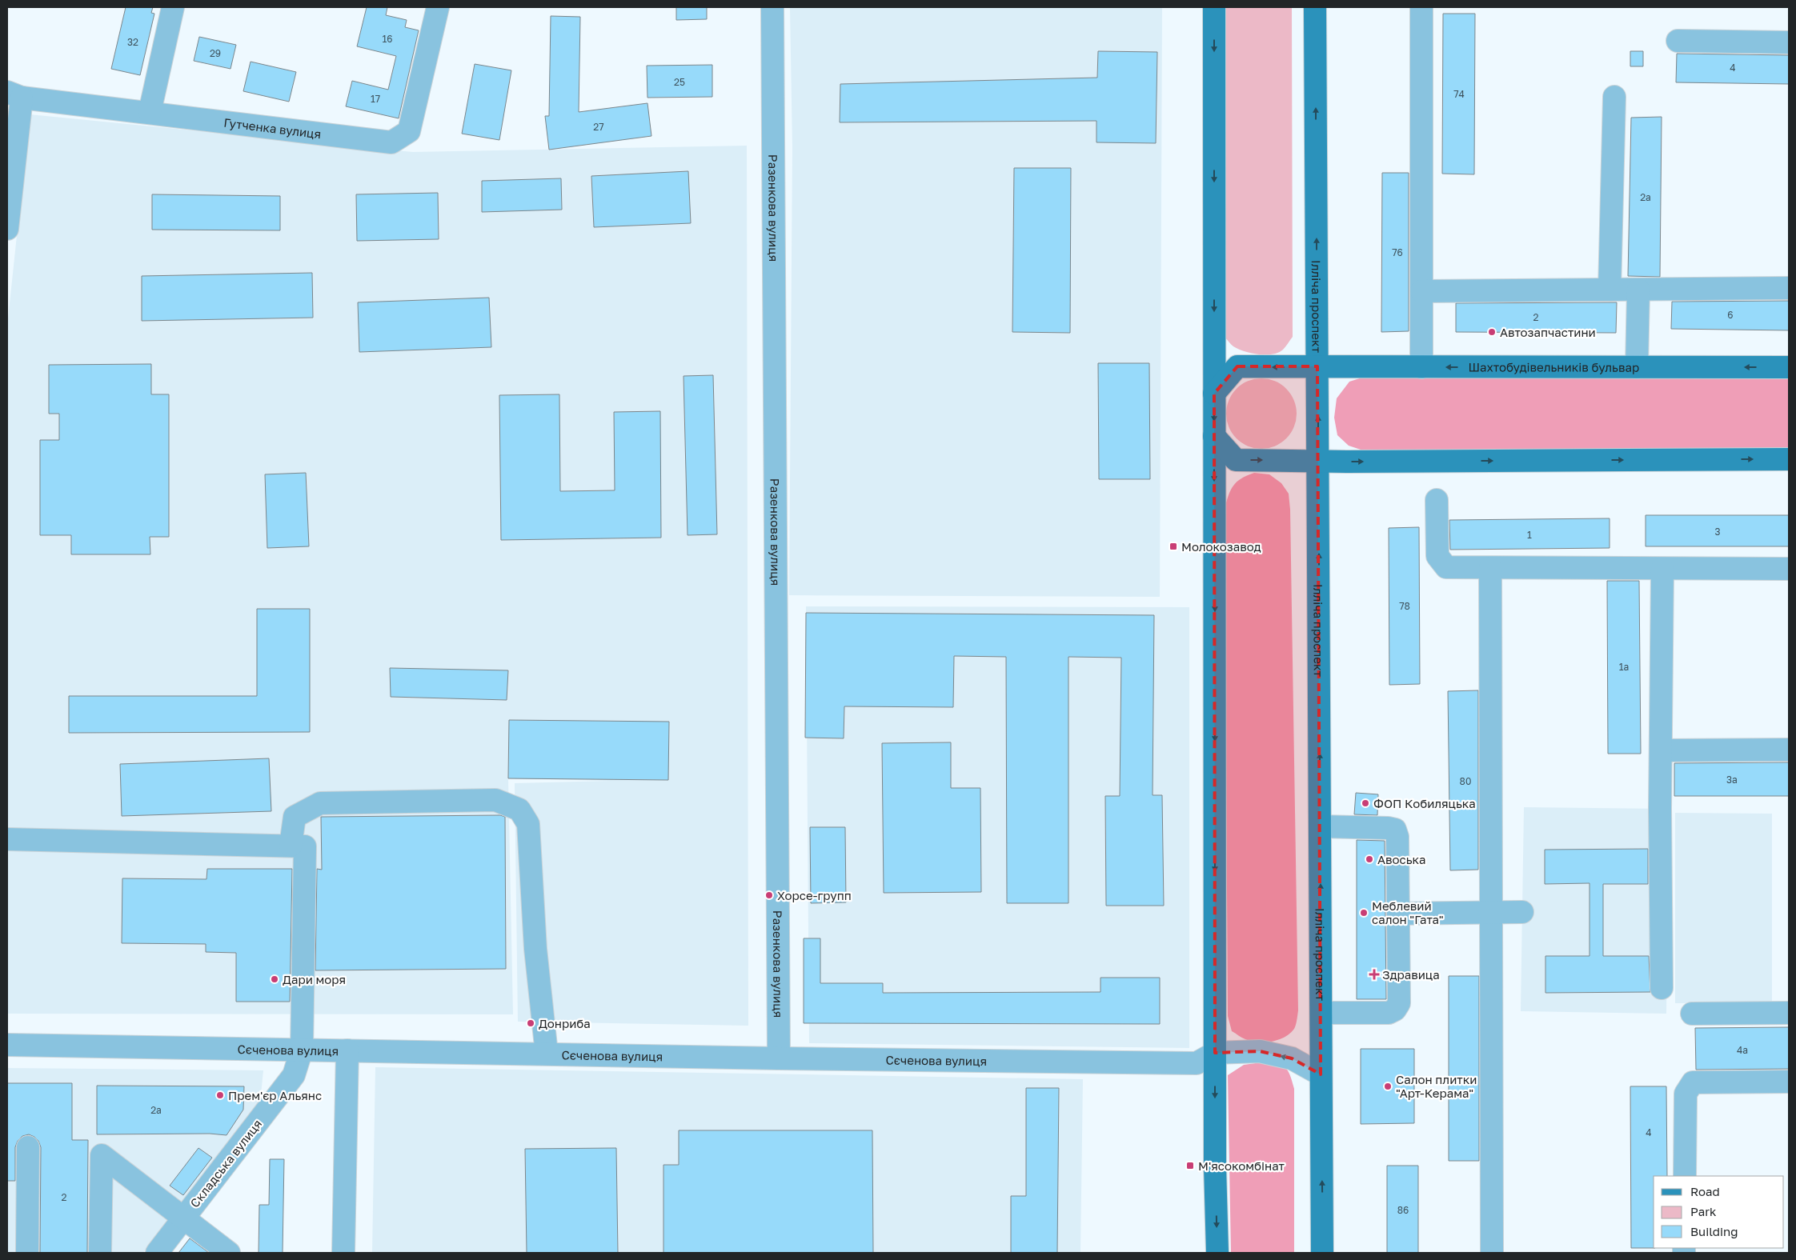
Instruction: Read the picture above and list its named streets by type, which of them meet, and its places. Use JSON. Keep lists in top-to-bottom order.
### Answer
{
  "streets": {
    "main road": ["Ілліча проспект", "Шахтобудівельників бульвар"],
    "street": [
      "Гутченка вулиця",
      "Разенкова вулиця",
      "Сєченова вулиця",
      "Складська вулиця"
    ]
  },
  "crossings": [
    ["Разенкова вулиця", "Сєченова вулиця"],
    ["Ілліча проспект", "Шахтобудівельників бульвар"],
    ["Сєченова вулиця", "Складська вулиця"]
  ],
  "places": {
    "other": [
      "Автозапчастини",
      "ФОП Кобиляцька",
      "Авоська",
      "Хорсе-групп",
      "Меблевий салон \"Гата\"",
      "Дари моря",
      "Донриба",
      "Салон плитки \"Арт-Керама\"",
      "Прем'єр Альянс"
    ],
    "transit": ["Молокозавод", "М'ясокомбінат"],
    "health": ["Здравица"]
  },
  "house_numbers": [
    "16",
    "32",
    "29",
    "4",
    "25",
    "74",
    "17",
    "27",
    "2а",
    "76",
    "6",
    "2",
    "3",
    "1",
    "78",
    "1а",
    "3а",
    "80",
    "4а",
    "2а",
    "4",
    "2",
    "86"
  ],
  "legend": ["Road", "Park", "Building"]
}
